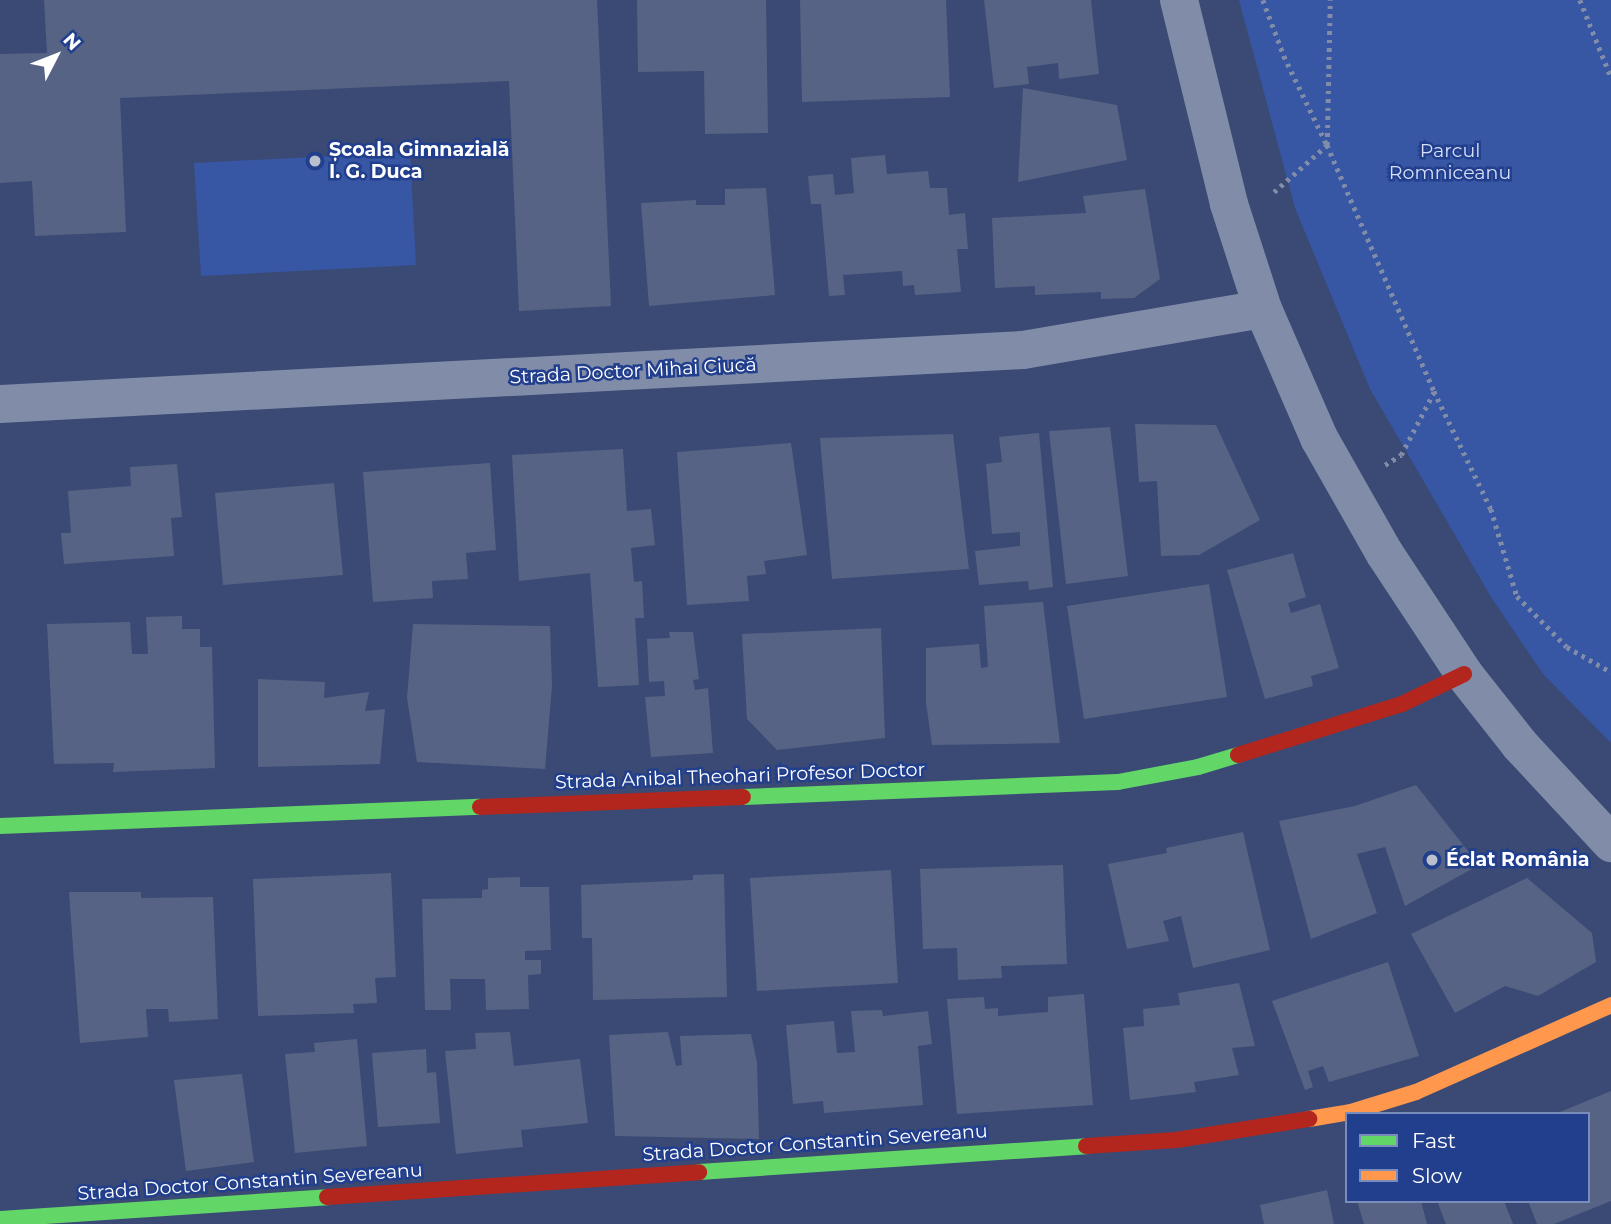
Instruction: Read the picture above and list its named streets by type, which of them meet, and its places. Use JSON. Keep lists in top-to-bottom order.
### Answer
{
  "streets": {
    "street": ["Strada Doctor Mihai Ciucă", "Strada Anibal Theohari Profesor Doctor", "Strada Doctor Constantin Severeanu"]
  },
  "parks": ["Parcul Romniceanu"],
  "places": ["Școala Gimnazială I. G. Duca", "Éclat România"],
  "legend": ["Fast", "Slow"],
  "north": "top right"
}
